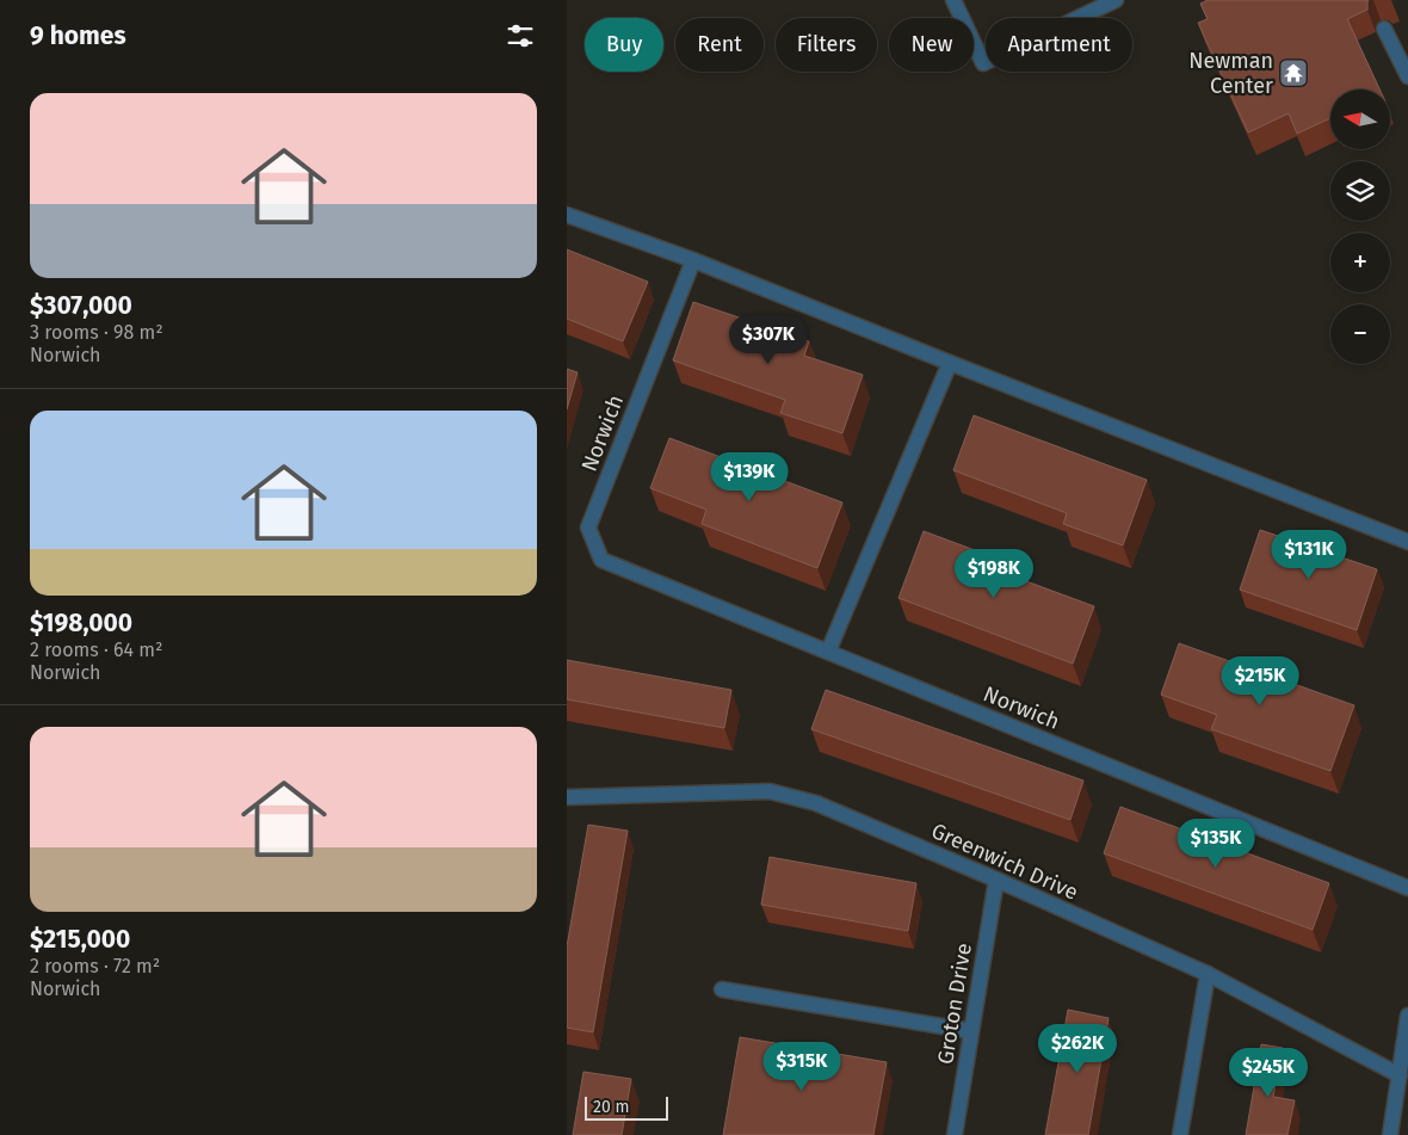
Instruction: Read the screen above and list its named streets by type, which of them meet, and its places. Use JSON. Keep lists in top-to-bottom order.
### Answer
{
  "streets": {
    "street": ["Norwich", "Greenwich Drive", "Groton Drive"]
  },
  "crossings": [
    ["Greenwich Drive", "Groton Drive"]
  ],
  "places": {
    "temple": ["Newman Center"]
  },
  "scale_bar": "20 m",
  "north": "left",
  "page": {
    "heading": "9 homes",
    "chip": [
      "Buy",
      "Rent",
      "Filters",
      "New",
      "Apartment"
    ],
    "list": [
      {
        "name": "$307,000",
        "note": "3 rooms · 98 m² · Norwich"
      },
      {
        "name": "$198,000",
        "note": "2 rooms · 64 m² · Norwich"
      },
      {
        "name": "$215,000",
        "note": "2 rooms · 72 m² · Norwich"
      }
    ],
    "map_buttons": ["+", "−"],
    "price": [
      "$307K",
      "$139K",
      "$131K",
      "$198K",
      "$215K",
      "$135K",
      "$262K",
      "$315K",
      "$245K"
    ],
    "scale": "20 m"
  }
}
